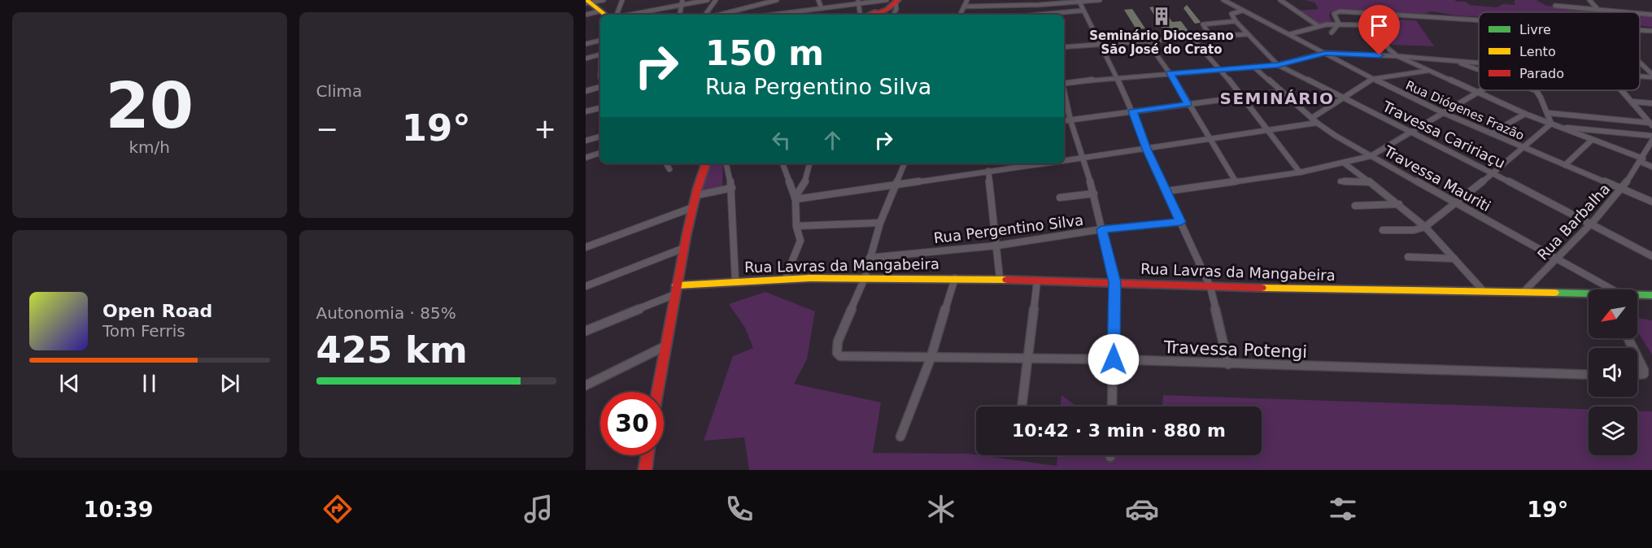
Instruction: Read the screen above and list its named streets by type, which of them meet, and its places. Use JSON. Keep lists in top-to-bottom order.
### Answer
{
  "streets": {
    "main road": ["Rua Lavras da Mangabeira"],
    "street": [
      "Rua Diógenes Frazão",
      "Travessa Caririaçu",
      "Travessa Mauriti",
      "Rua Barbalha",
      "Rua Pergentino Silva",
      "Travessa Potengi"
    ]
  },
  "crossings": [
    ["Rua Diógenes Frazão", "Travessa Caririaçu"],
    ["Rua Diógenes Frazão", "Rua Barbalha"],
    ["Travessa Caririaçu", "Rua Barbalha"],
    ["Travessa Mauriti", "Rua Barbalha"],
    ["Rua Barbalha", "Rua Lavras da Mangabeira"],
    ["Rua Lavras da Mangabeira", "Travessa Potengi"]
  ],
  "districts": ["SEMINÁRIO"],
  "places": {
    "building": ["Seminário Diocesano São José do Crato"]
  },
  "legend": ["Livre", "Lento", "Parado"],
  "north": "bottom left",
  "page": {
    "tile": [
      ["20", "km/h"],
      "Clima",
      ["Autonomia · 85%", "425 km"]
    ],
    "turn": ["150 m", "Rua Pergentino Silva"],
    "heat": ["−", "19°", "+"],
    "song": ["Open Road", "Tom Ferris"],
    "limit": "30",
    "trip": "10:42 · 3 min · 880 m",
    "tabs": ["10:39", "19°"]
  }
}
